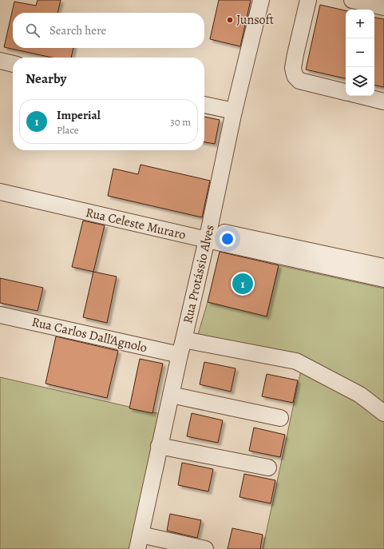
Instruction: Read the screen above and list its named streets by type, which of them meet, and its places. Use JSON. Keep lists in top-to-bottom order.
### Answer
{
  "streets": {
    "street": ["Rua Celeste Muraro", "Rua Protássio Alves", "Rua Carlos Dall'Agnolo"]
  },
  "crossings": [
    ["Rua Celeste Muraro", "Rua Protássio Alves"],
    ["Rua Protássio Alves", "Rua Carlos Dall'Agnolo"]
  ],
  "places": ["Junsoft"],
  "page": {
    "map_buttons": ["+", "−"],
    "search": "Search here",
    "heading": "Nearby",
    "list": [
      {
        "mark": "1",
        "name": "Imperial",
        "note": "Place",
        "value": "30 m"
      }
    ],
    "pins": "1"
  }
}
